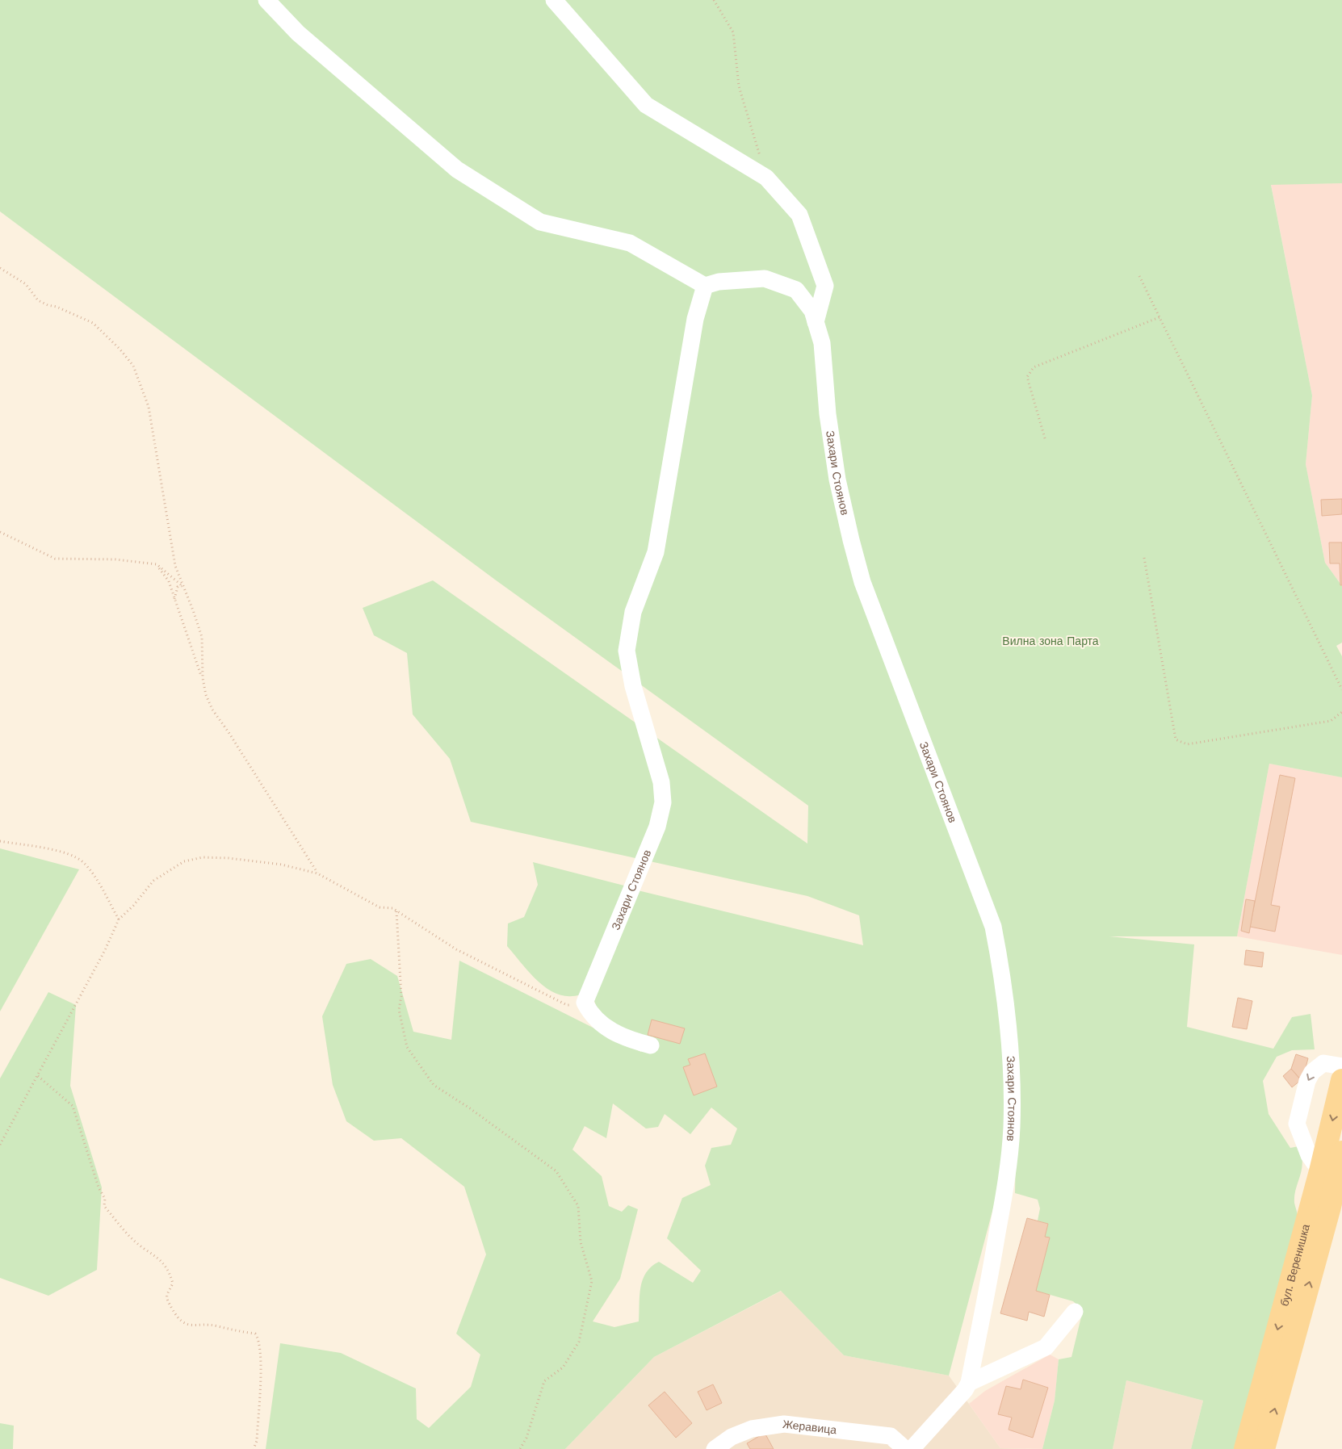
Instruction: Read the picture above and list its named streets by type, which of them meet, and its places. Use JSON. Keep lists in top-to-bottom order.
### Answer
{
  "streets": {
    "main road": ["бул. Веренишка"],
    "street": ["Захари Стоянов", "Жеравица"]
  },
  "parks": ["Вилна зона Парта"]
}
